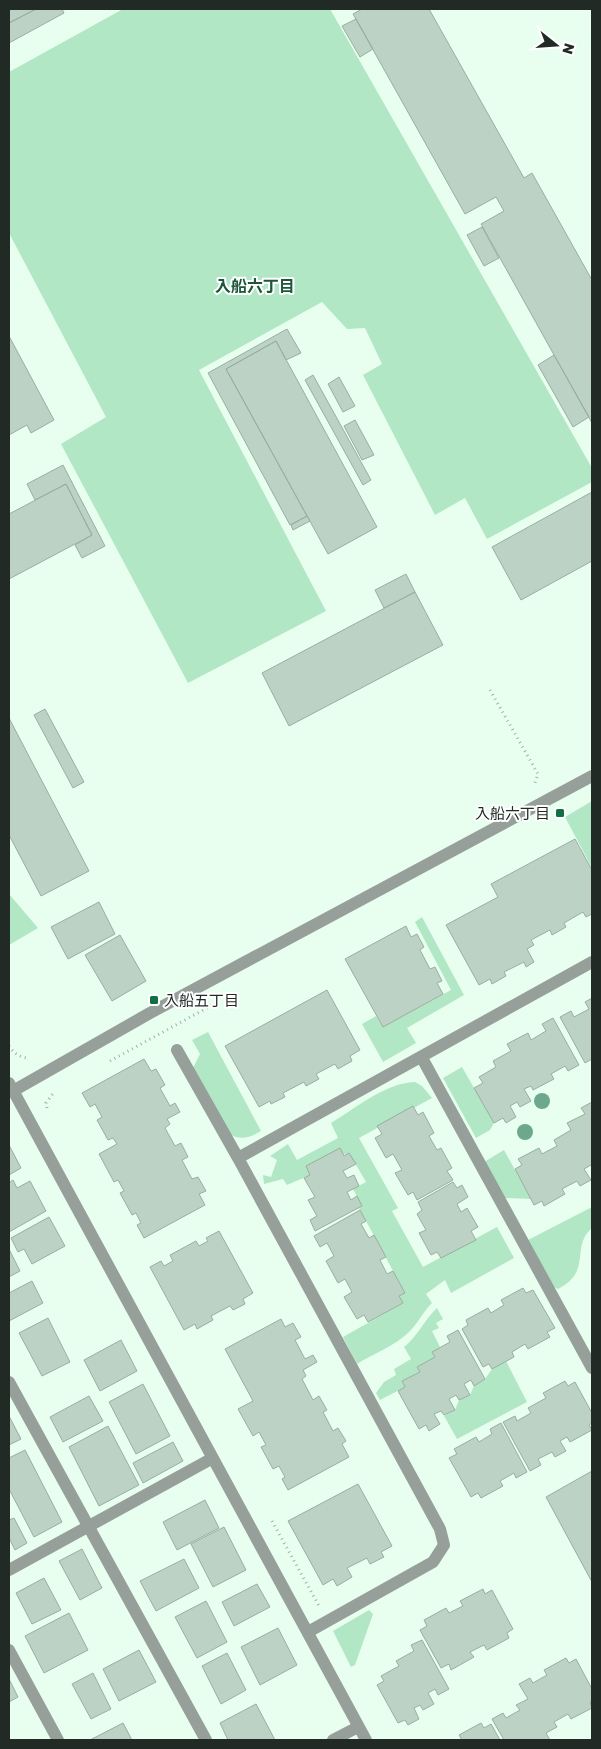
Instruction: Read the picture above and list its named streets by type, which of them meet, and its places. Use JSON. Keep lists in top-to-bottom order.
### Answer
{
  "districts": ["入船六丁目"],
  "places": {
    "transit": ["入船六丁目", "入船五丁目"]
  },
  "north": "right"
}
